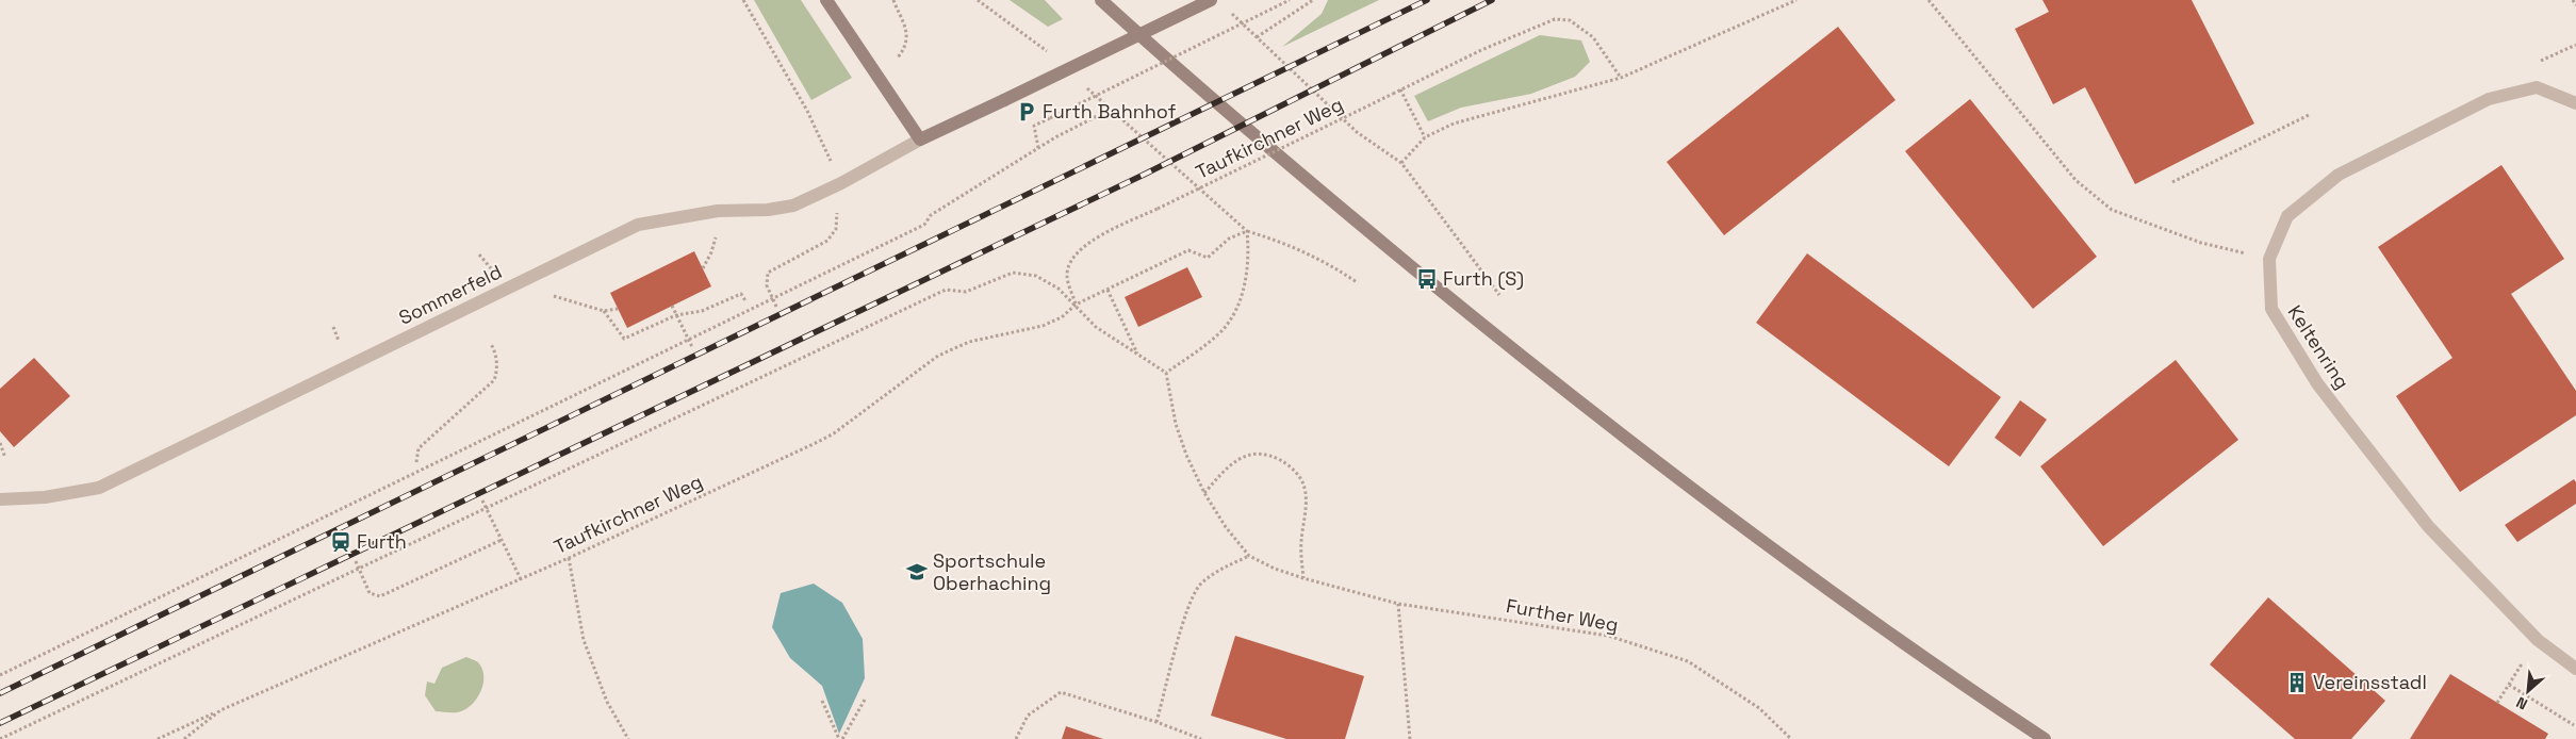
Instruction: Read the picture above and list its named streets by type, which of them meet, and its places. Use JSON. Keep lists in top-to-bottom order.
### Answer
{
  "streets": {
    "street": ["Sommerfeld", "Keltenring"],
    "path": ["Taufkirchner Weg", "Further Weg"]
  },
  "places": {
    "parking": ["Furth Bahnhof"],
    "bus stop": ["Furth (S)"],
    "station": ["Furth"],
    "school or university": ["Sportschule Oberhaching"],
    "building": ["Vereinsstadl"]
  },
  "north": "bottom left"
}
